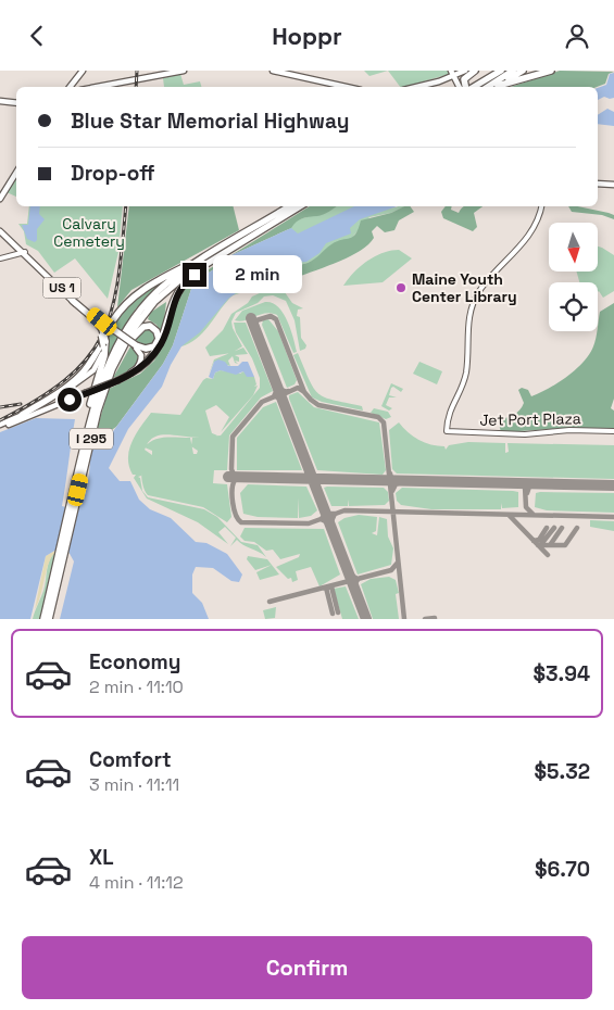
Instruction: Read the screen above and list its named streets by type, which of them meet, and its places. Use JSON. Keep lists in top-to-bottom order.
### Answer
{
  "streets": {
    "highway": ["US 1", "I 295"],
    "street": ["Jet Port Plaza"]
  },
  "parks": ["Calvary Cemetery"],
  "places": ["Maine Youth Center Library"],
  "north": "bottom",
  "page": {
    "header": "Hoppr",
    "banner": ["Blue Star Memorial Highway", "Drop-off"],
    "bubble": "2 min",
    "list": [
      {
        "name": "Economy",
        "note": "2 min · 11:10",
        "value": "$3.94"
      },
      {
        "name": "Comfort",
        "note": "3 min · 11:11",
        "value": "$5.32"
      },
      {
        "name": "XL",
        "note": "4 min · 11:12",
        "value": "$6.70"
      }
    ],
    "buttons": "Confirm"
  }
}
